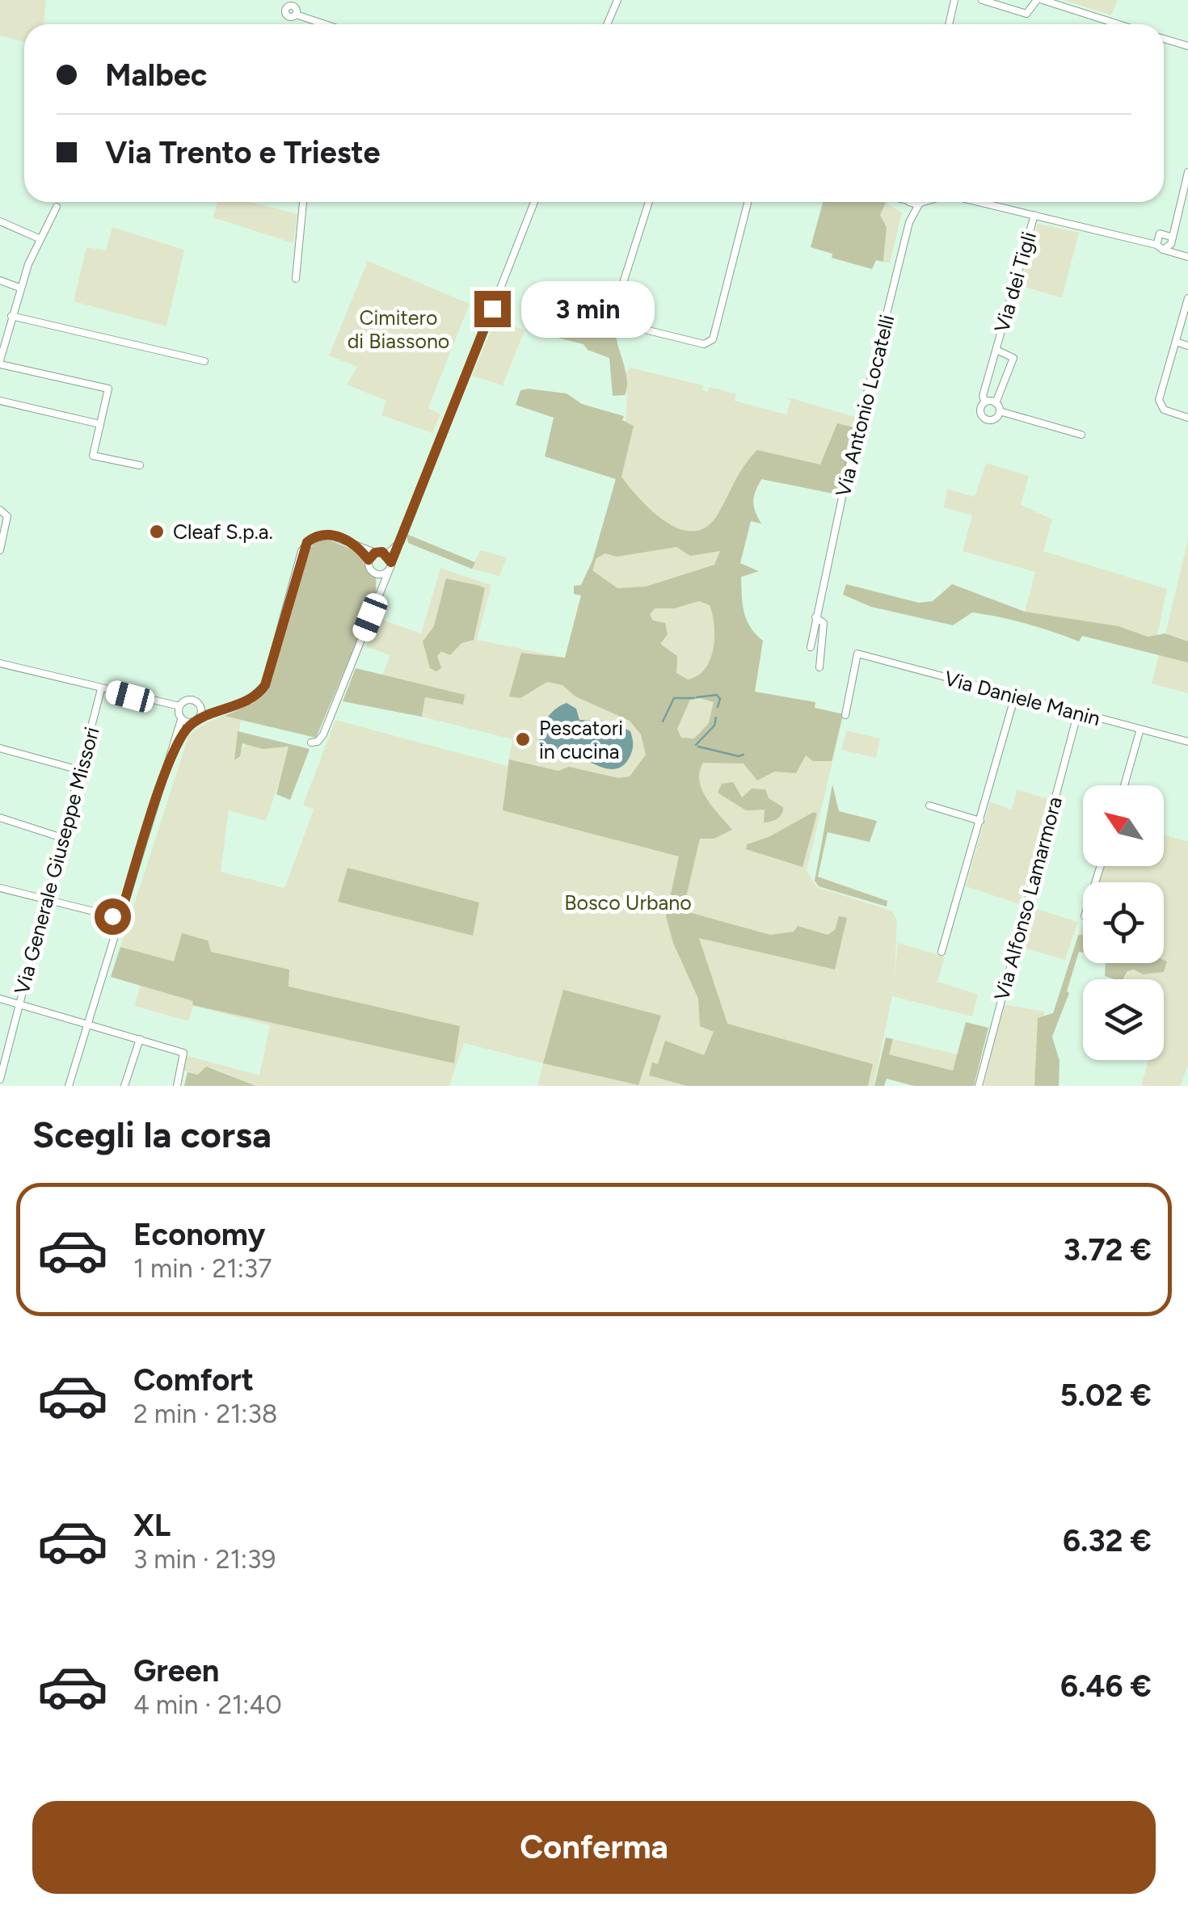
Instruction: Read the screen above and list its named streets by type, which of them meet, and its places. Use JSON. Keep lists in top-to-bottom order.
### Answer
{
  "streets": {
    "street": [
      "Via dei Tigli",
      "Via Antonio Locatelli",
      "Via Daniele Manin",
      "Via Generale Giuseppe Missori",
      "Via Alfonso Lamarmora"
    ]
  },
  "crossings": [
    ["Via Daniele Manin", "Via Alfonso Lamarmora"]
  ],
  "parks": ["Cimitero di Biassono", "Bosco Urbano"],
  "places": ["Cleaf S.p.a.", "Pescatori in cucina"],
  "north": "top left",
  "page": {
    "banner": ["Malbec", "Via Trento e Trieste"],
    "bubble": "3 min",
    "heading": "Scegli la corsa",
    "list": [
      {
        "name": "Economy",
        "note": "1 min · 21:37",
        "value": "3.72 €"
      },
      {
        "name": "Comfort",
        "note": "2 min · 21:38",
        "value": "5.02 €"
      },
      {
        "name": "XL",
        "note": "3 min · 21:39",
        "value": "6.32 €"
      },
      {
        "name": "Green",
        "note": "4 min · 21:40",
        "value": "6.46 €"
      }
    ],
    "buttons": "Conferma"
  }
}
